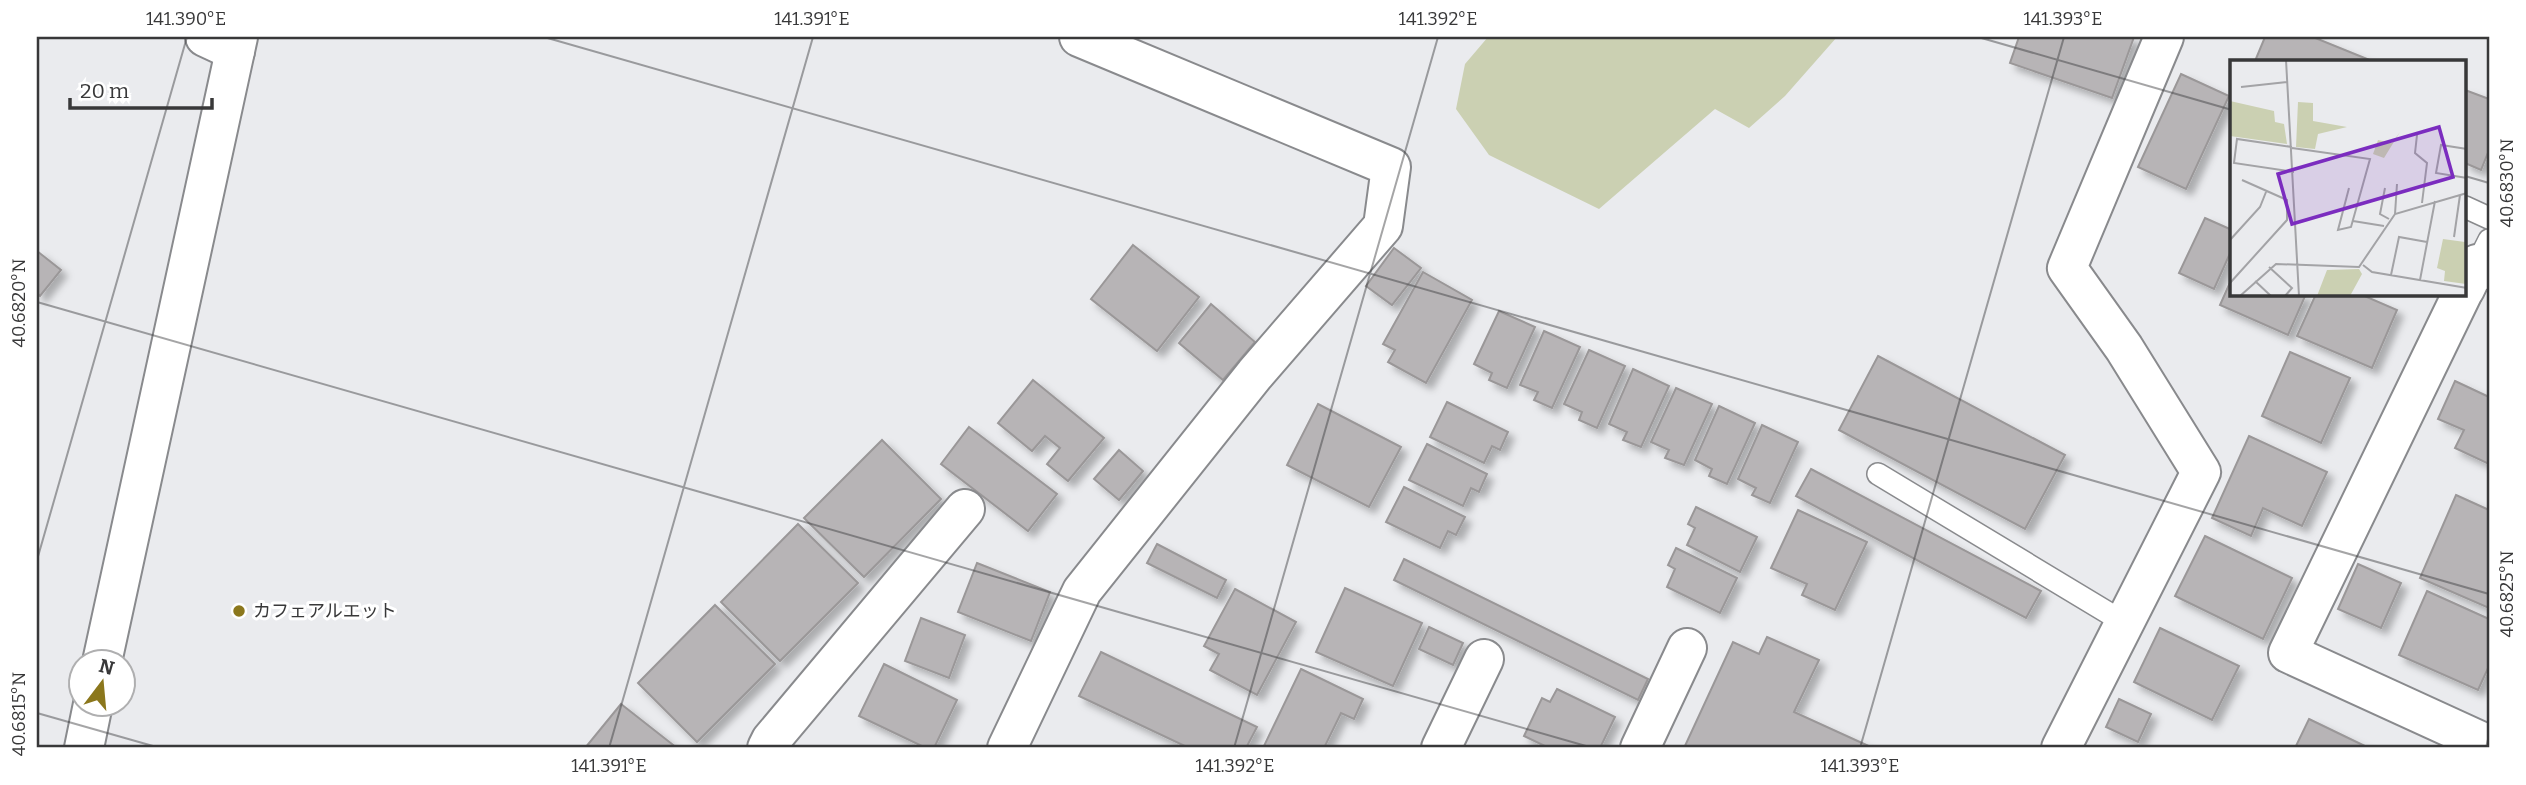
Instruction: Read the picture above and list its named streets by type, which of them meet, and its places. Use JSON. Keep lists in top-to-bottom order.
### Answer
{
  "places": ["カフェアルエット"],
  "scale_bar": "20 m",
  "north": "top",
  "coordinates": [
    "141.390°E",
    "141.391°E",
    "141.392°E",
    "141.393°E",
    "40.6830°N",
    "40.6820°N",
    "40.6825°N",
    "40.6815°N"
  ]
}
